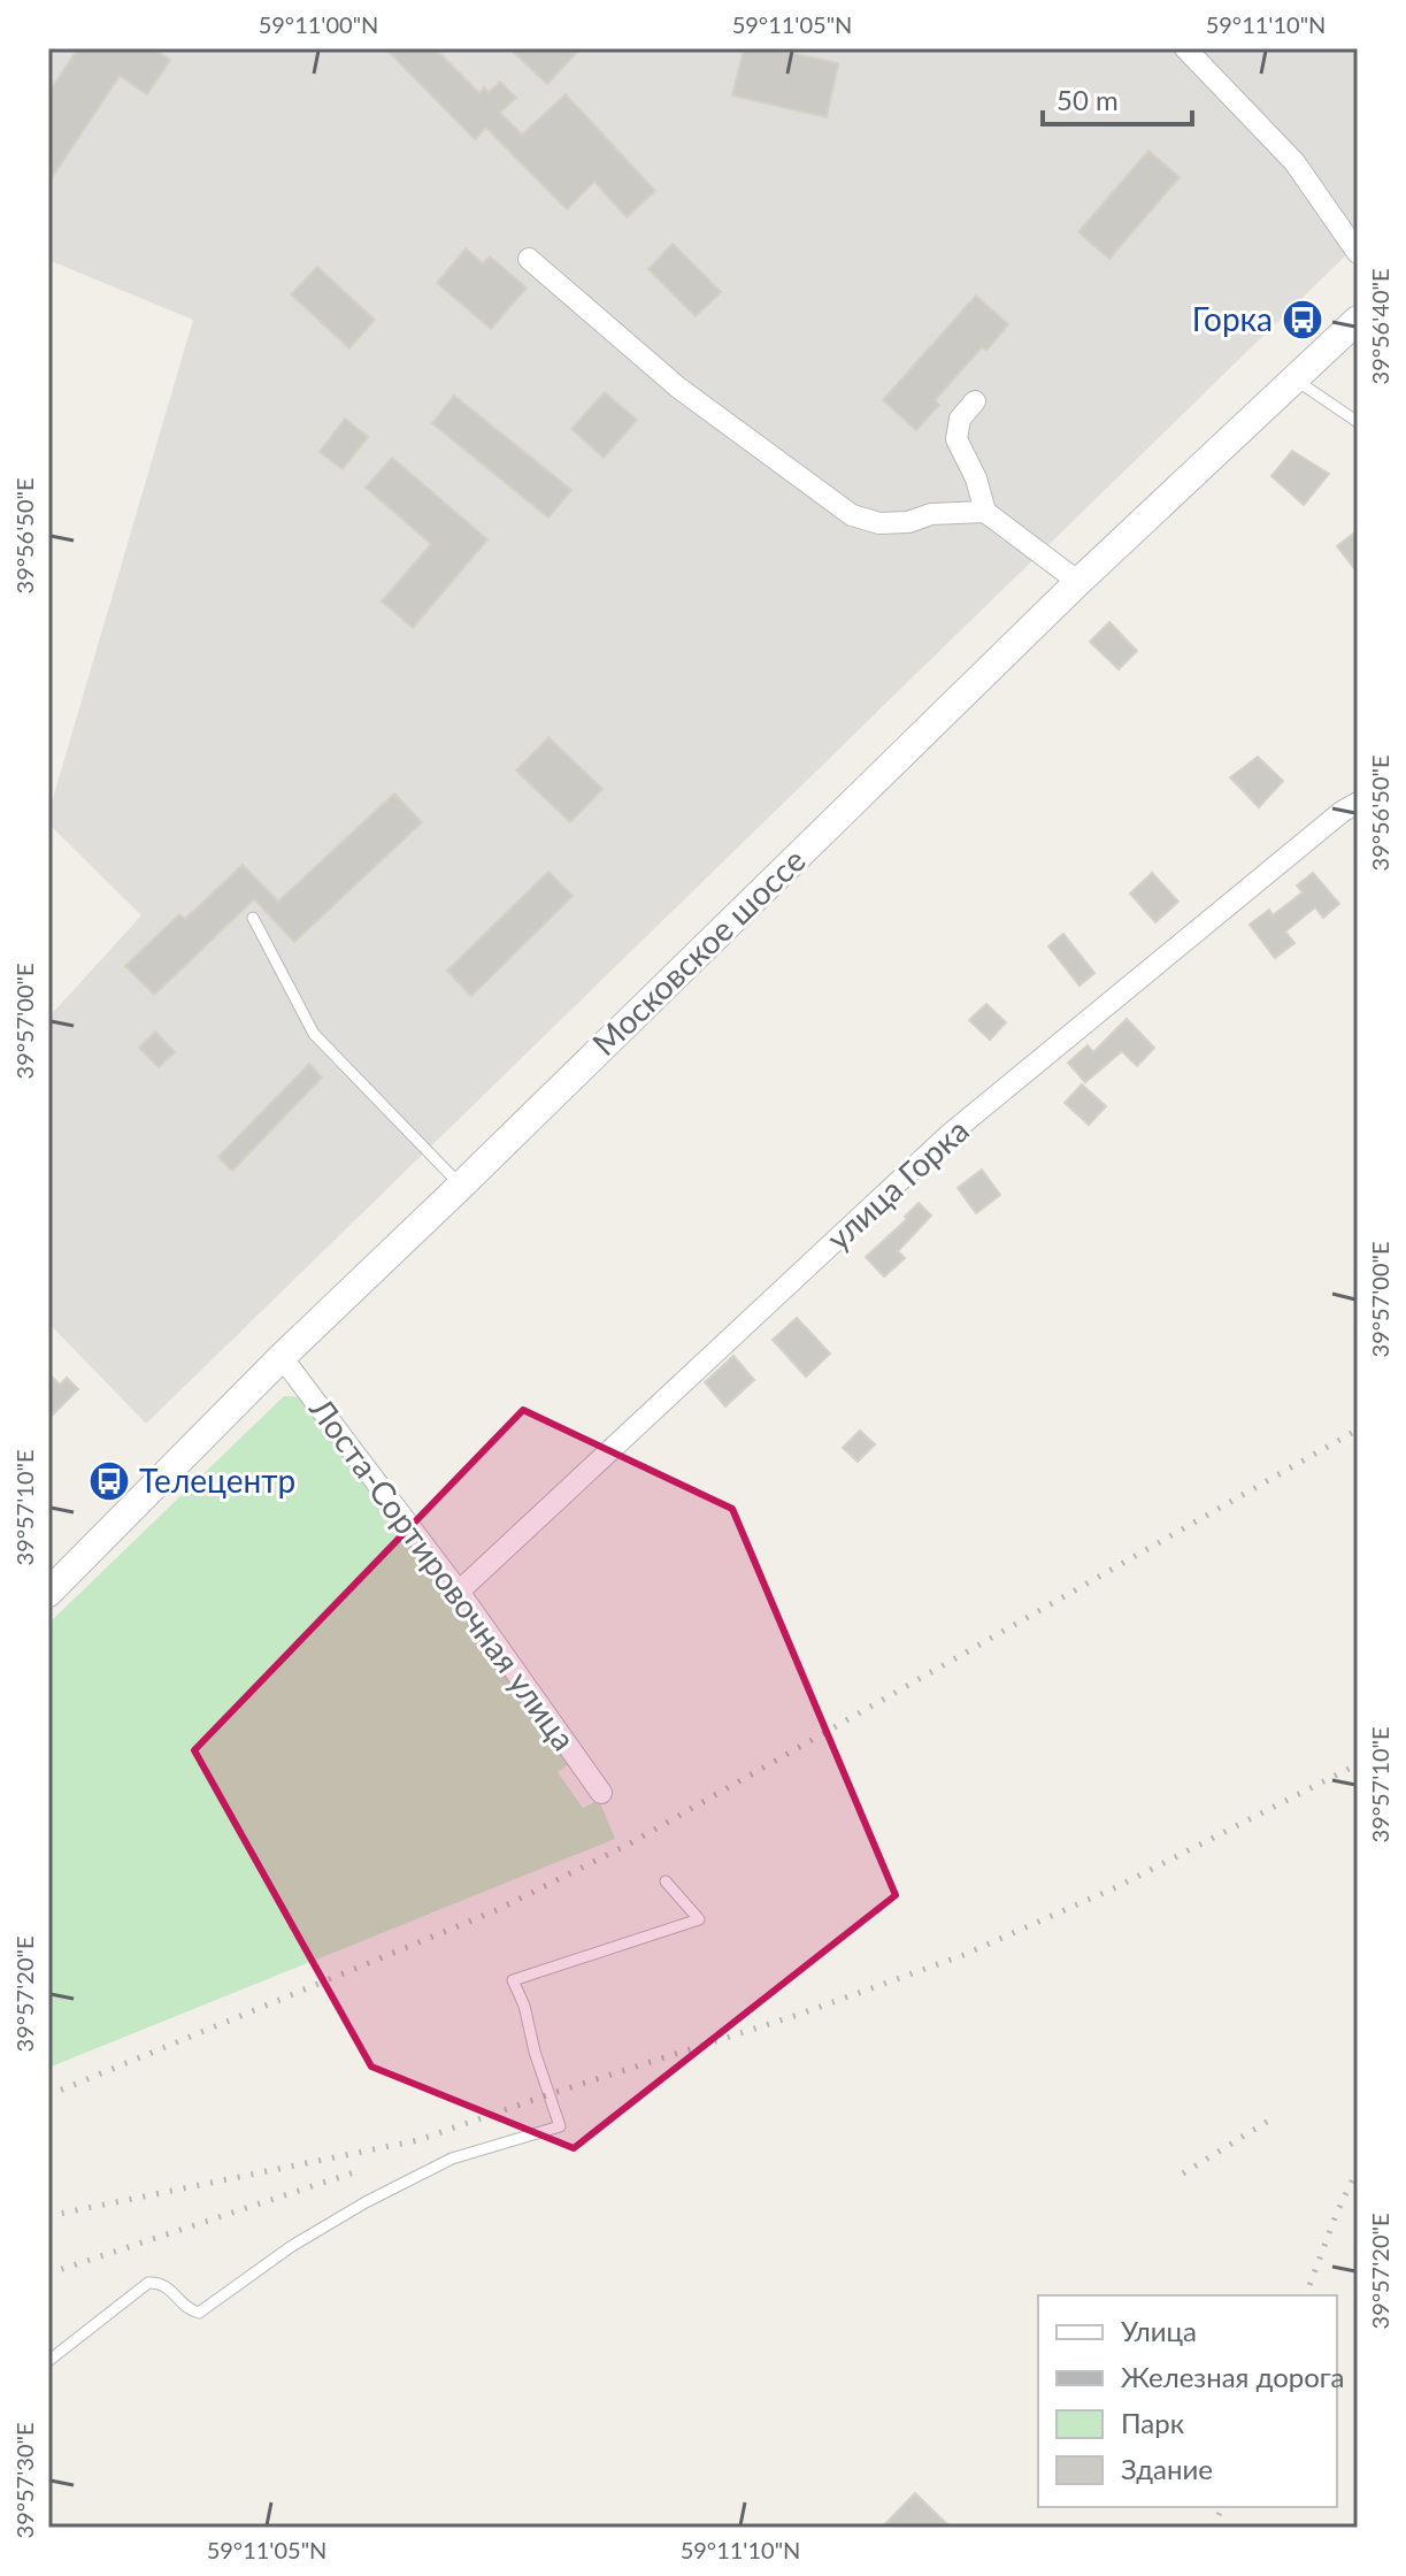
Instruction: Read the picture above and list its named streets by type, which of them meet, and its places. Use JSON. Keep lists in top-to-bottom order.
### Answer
{
  "streets": {
    "main road": ["Московское шоссе"],
    "street": ["улица Горка", "Лоста-Сортировочная улица"]
  },
  "crossings": [
    ["Московское шоссе", "Лоста-Сортировочная улица"],
    ["улица Горка", "Лоста-Сортировочная улица"]
  ],
  "places": {
    "bus stop": ["Горка", "Телецентр"]
  },
  "legend": [
    "Улица",
    "Железная дорога",
    "Парк",
    "Здание"
  ],
  "scale_bar": "50 m",
  "coordinates": [
    "59°11'00\"N",
    "59°11'05\"N",
    "59°11'10\"N",
    "39°56'40\"E",
    "39°56'50\"E",
    "39°57'00\"E",
    "39°57'10\"E",
    "39°57'20\"E",
    "39°57'30\"E"
  ]
}
